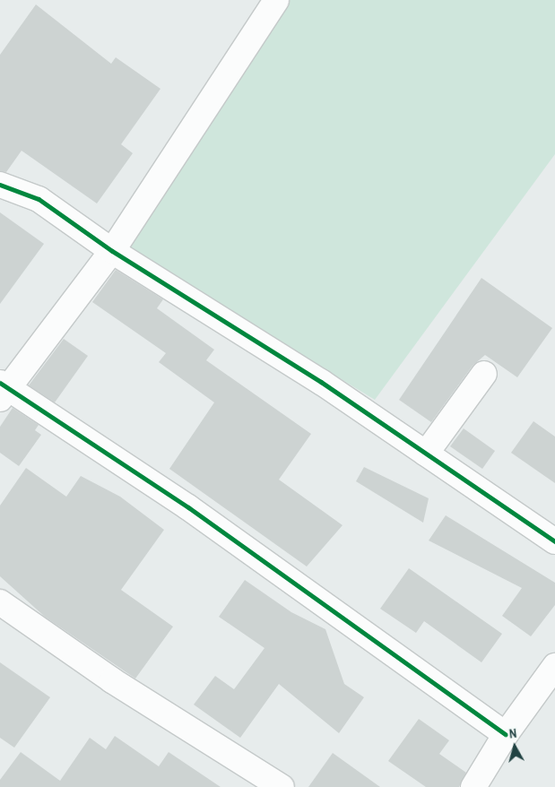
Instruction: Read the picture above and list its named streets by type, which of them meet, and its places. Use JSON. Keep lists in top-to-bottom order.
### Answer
{
  "north": "top"
}
